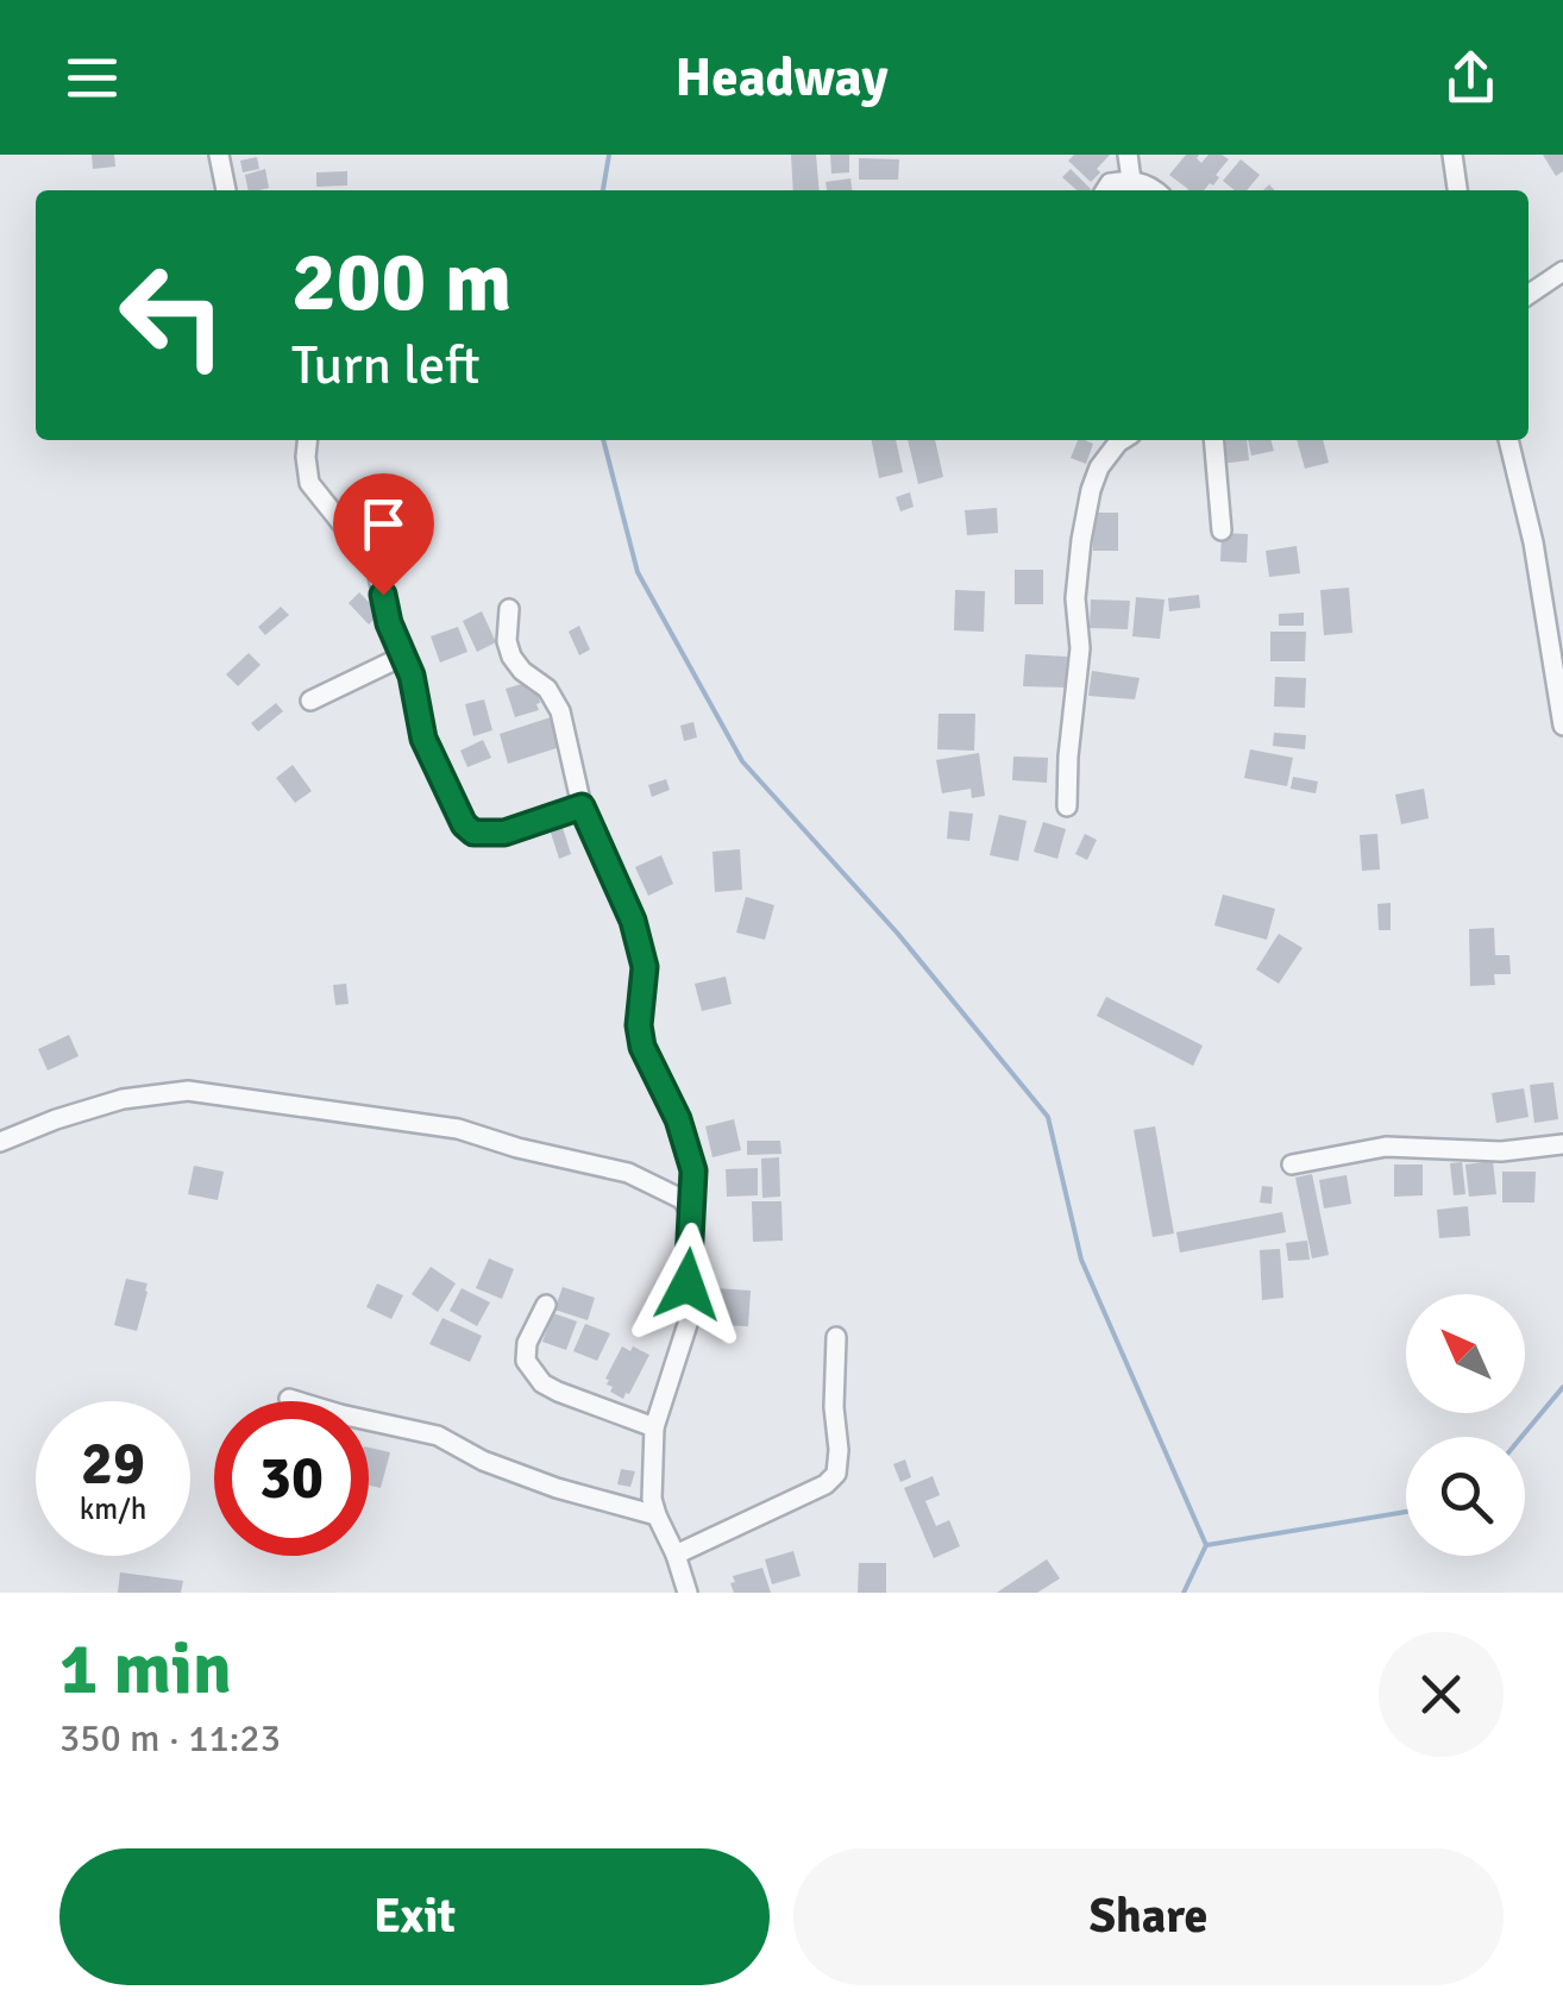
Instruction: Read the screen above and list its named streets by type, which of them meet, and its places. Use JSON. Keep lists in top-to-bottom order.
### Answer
{
  "north": "top left",
  "page": {
    "header": "Headway",
    "turn": ["200 m", "Turn left"],
    "speed": "29 km/h",
    "limit": "30",
    "heading": ["1 min", "350 m · 11:23"],
    "buttons": ["Exit", "Share"]
  }
}
